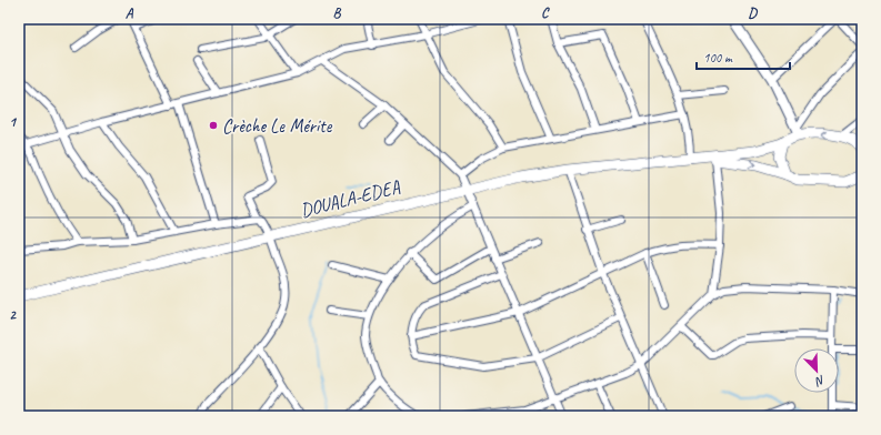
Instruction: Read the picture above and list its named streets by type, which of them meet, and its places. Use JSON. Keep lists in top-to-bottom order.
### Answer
{
  "streets": {
    "highway": ["DOUALA-EDEA"]
  },
  "places": ["Crèche Le Mérite"],
  "scale_bar": "100 m",
  "north": "bottom right",
  "grid": {
    "columns": [
      "A",
      "B",
      "C",
      "D"
    ],
    "rows": ["1", "2"]
  }
}
